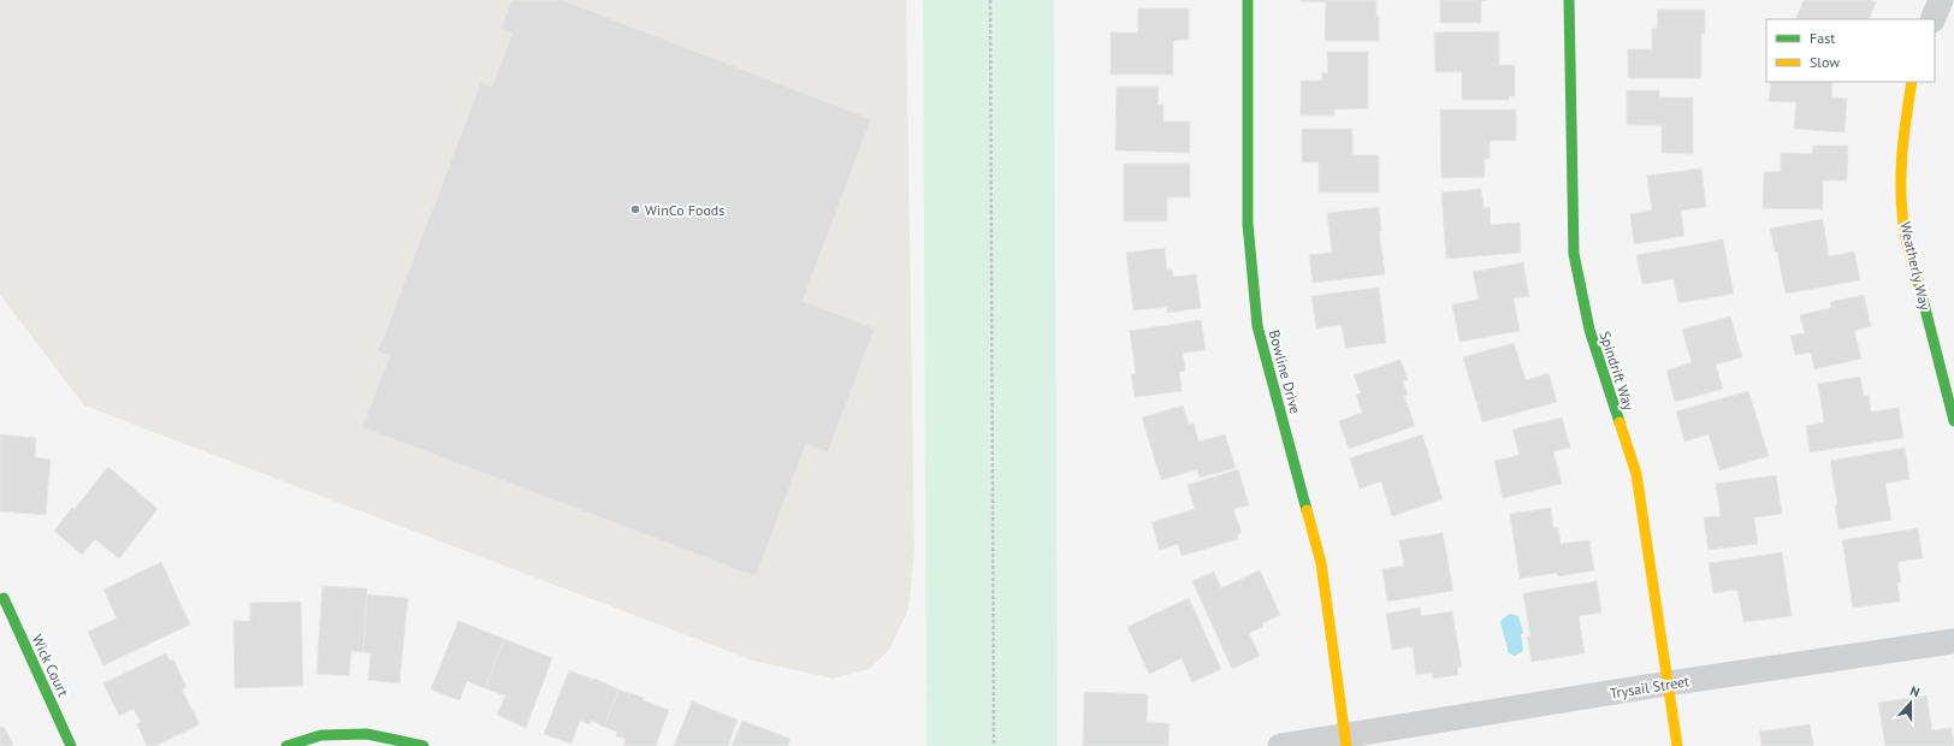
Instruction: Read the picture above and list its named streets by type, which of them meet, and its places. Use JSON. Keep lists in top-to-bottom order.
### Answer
{
  "streets": {
    "street": [
      "Weatherly Way",
      "Spindrift Way",
      "Bowline Drive",
      "Wick Court",
      "Trysail Street"
    ]
  },
  "crossings": [
    ["Spindrift Way", "Trysail Street"],
    ["Bowline Drive", "Trysail Street"]
  ],
  "places": ["WinCo Foods"],
  "legend": ["Fast", "Slow"],
  "north": "top"
}
